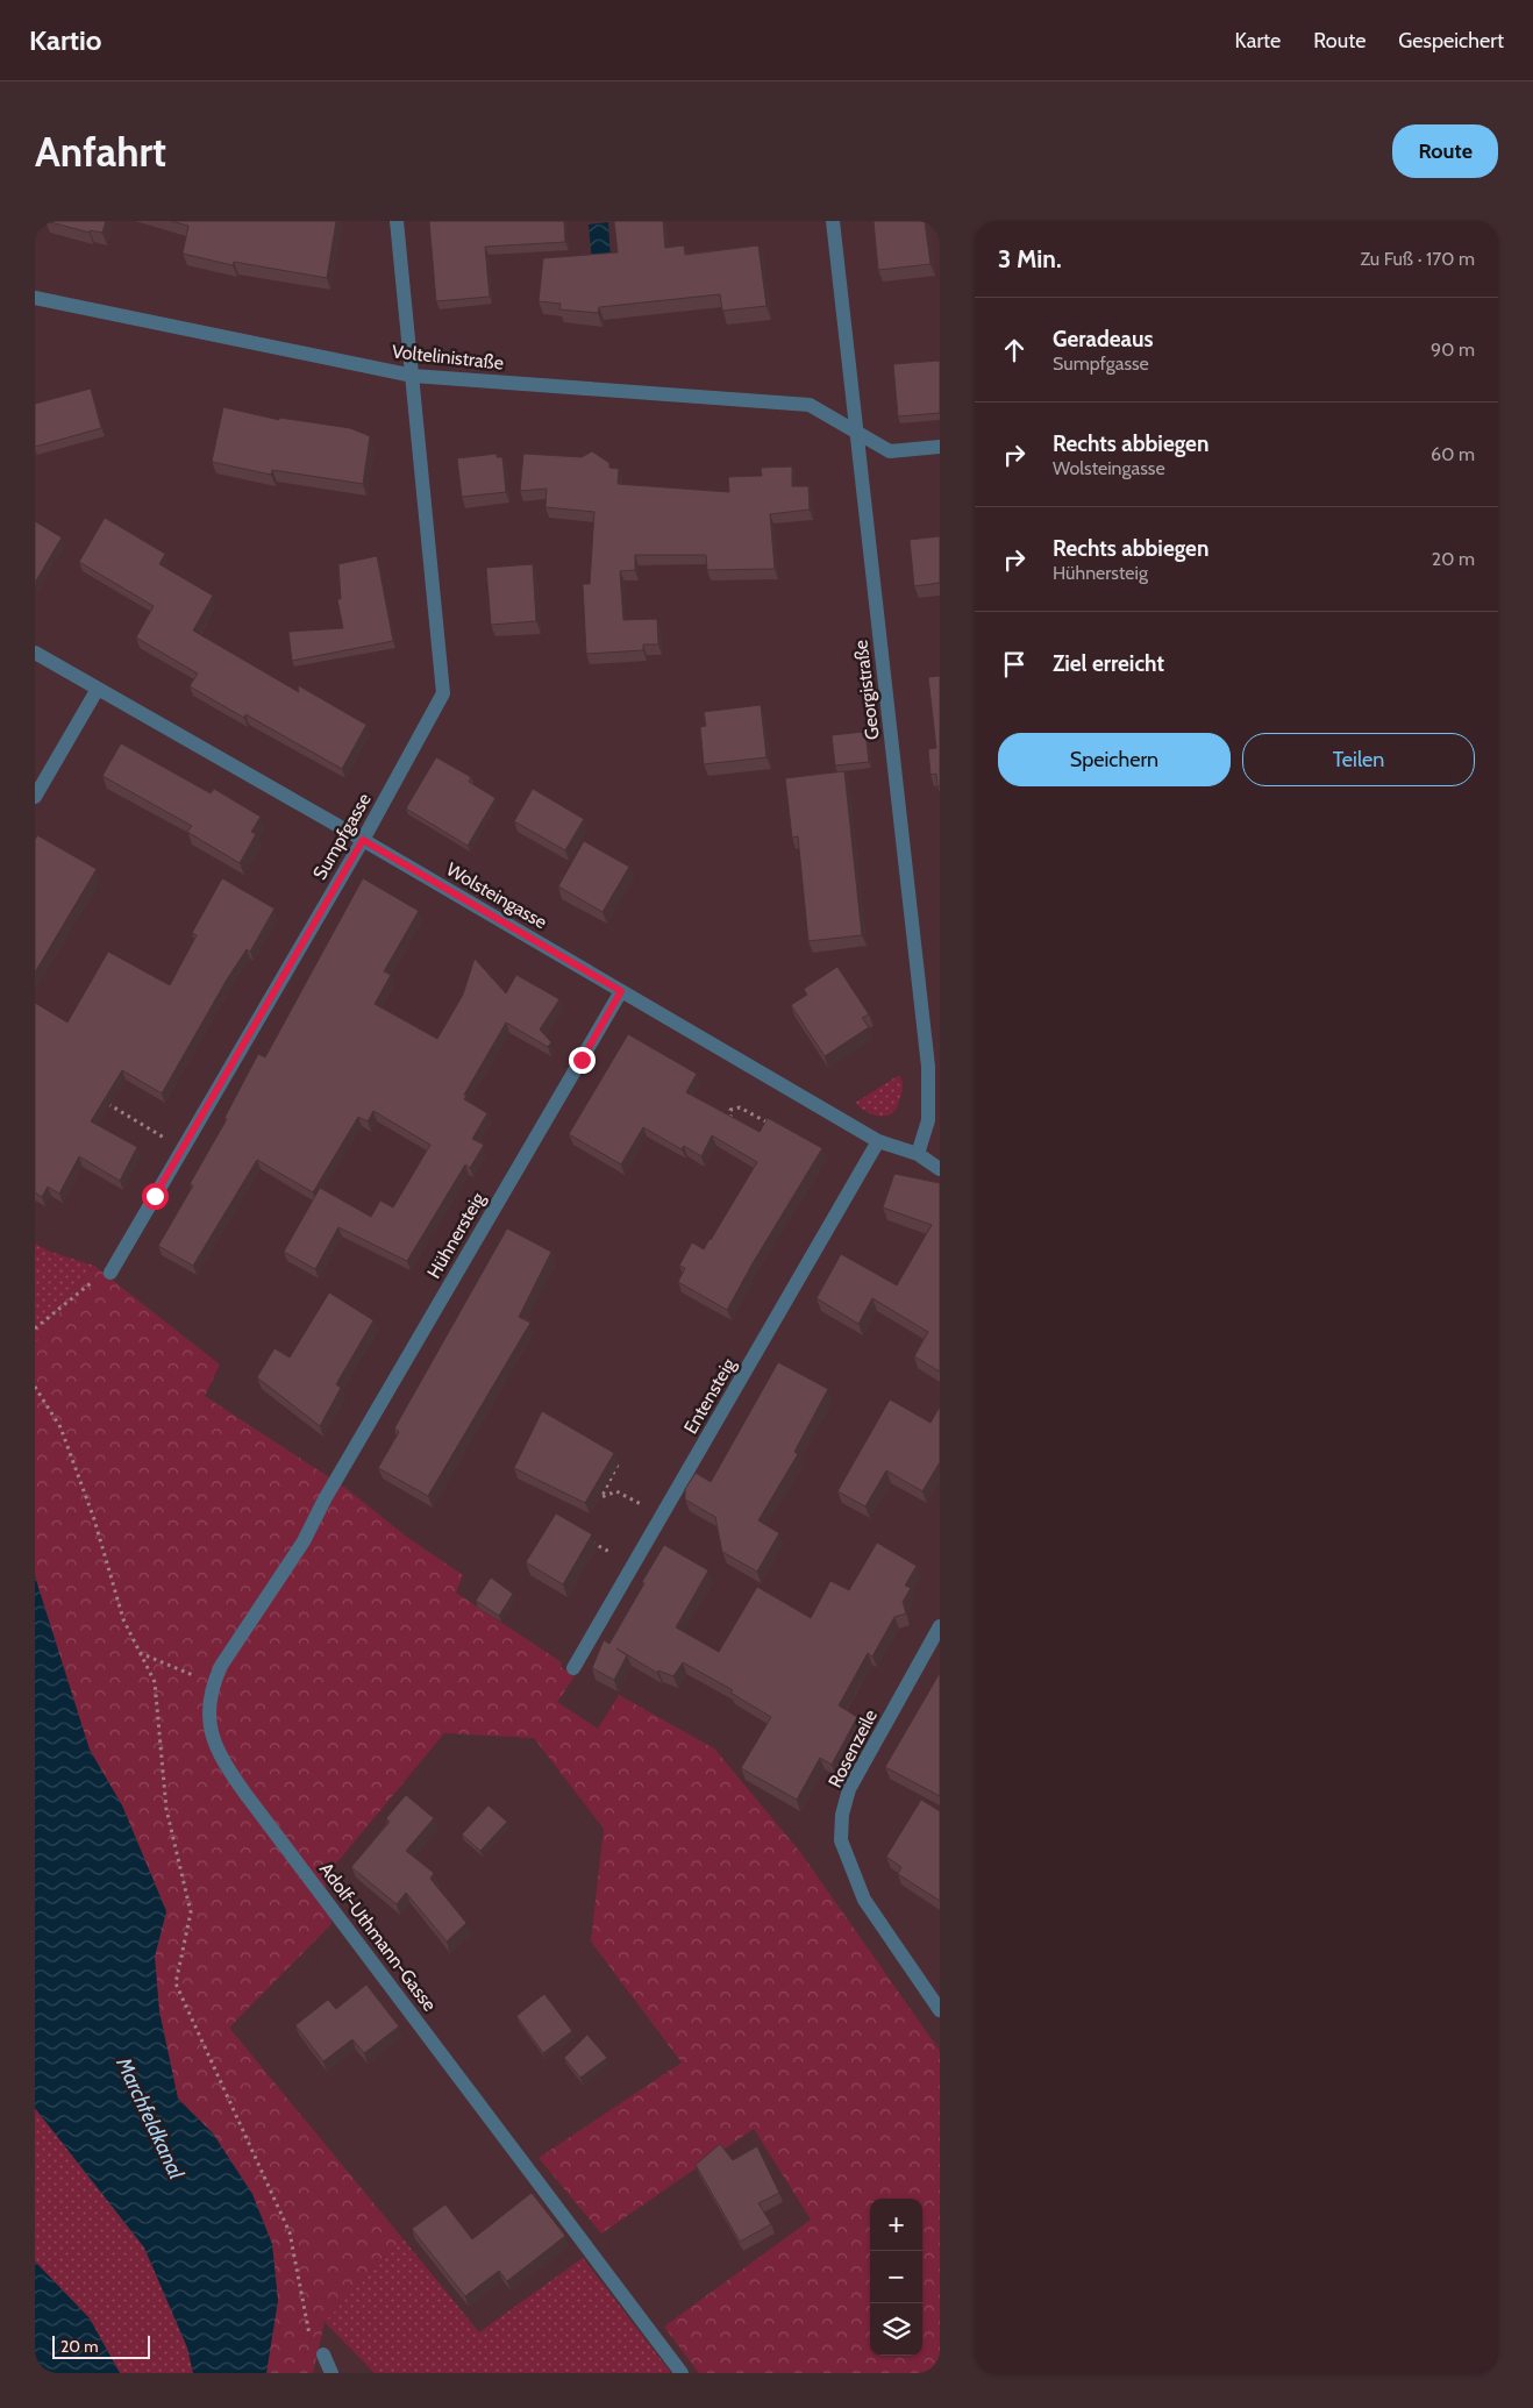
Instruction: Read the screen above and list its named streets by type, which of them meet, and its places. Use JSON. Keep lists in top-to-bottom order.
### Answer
{
  "streets": {
    "street": [
      "Voltelinistraße",
      "Georgistraße",
      "Sumpfgasse",
      "Wolsteingasse",
      "Hühnersteig",
      "Entensteig",
      "Rosenzeile",
      "Adolf-Uthmann-Gasse"
    ]
  },
  "crossings": [
    ["Voltelinistraße", "Georgistraße"],
    ["Voltelinistraße", "Sumpfgasse"],
    ["Georgistraße", "Wolsteingasse"],
    ["Sumpfgasse", "Wolsteingasse"],
    ["Wolsteingasse", "Hühnersteig"],
    ["Wolsteingasse", "Entensteig"],
    ["Hühnersteig", "Adolf-Uthmann-Gasse"]
  ],
  "water": ["Marchfeldkanal"],
  "scale_bar": "20 m",
  "page": {
    "header": "Kartio",
    "nav": ["Karte", "Route", "Gespeichert"],
    "buttons": [
      "Route",
      ["Speichern", "Teilen"]
    ],
    "title": "Anfahrt",
    "heading": ["3 Min.", "Zu Fuß · 170 m"],
    "list": [
      ["Geradeaus", "Sumpfgasse", "90 m"],
      ["Rechts abbiegen", "Wolsteingasse", "60 m"],
      ["Rechts abbiegen", "Hühnersteig", "20 m"],
      "Ziel erreicht"
    ],
    "map_buttons": ["+", "−"],
    "scale": "20 m"
  }
}
